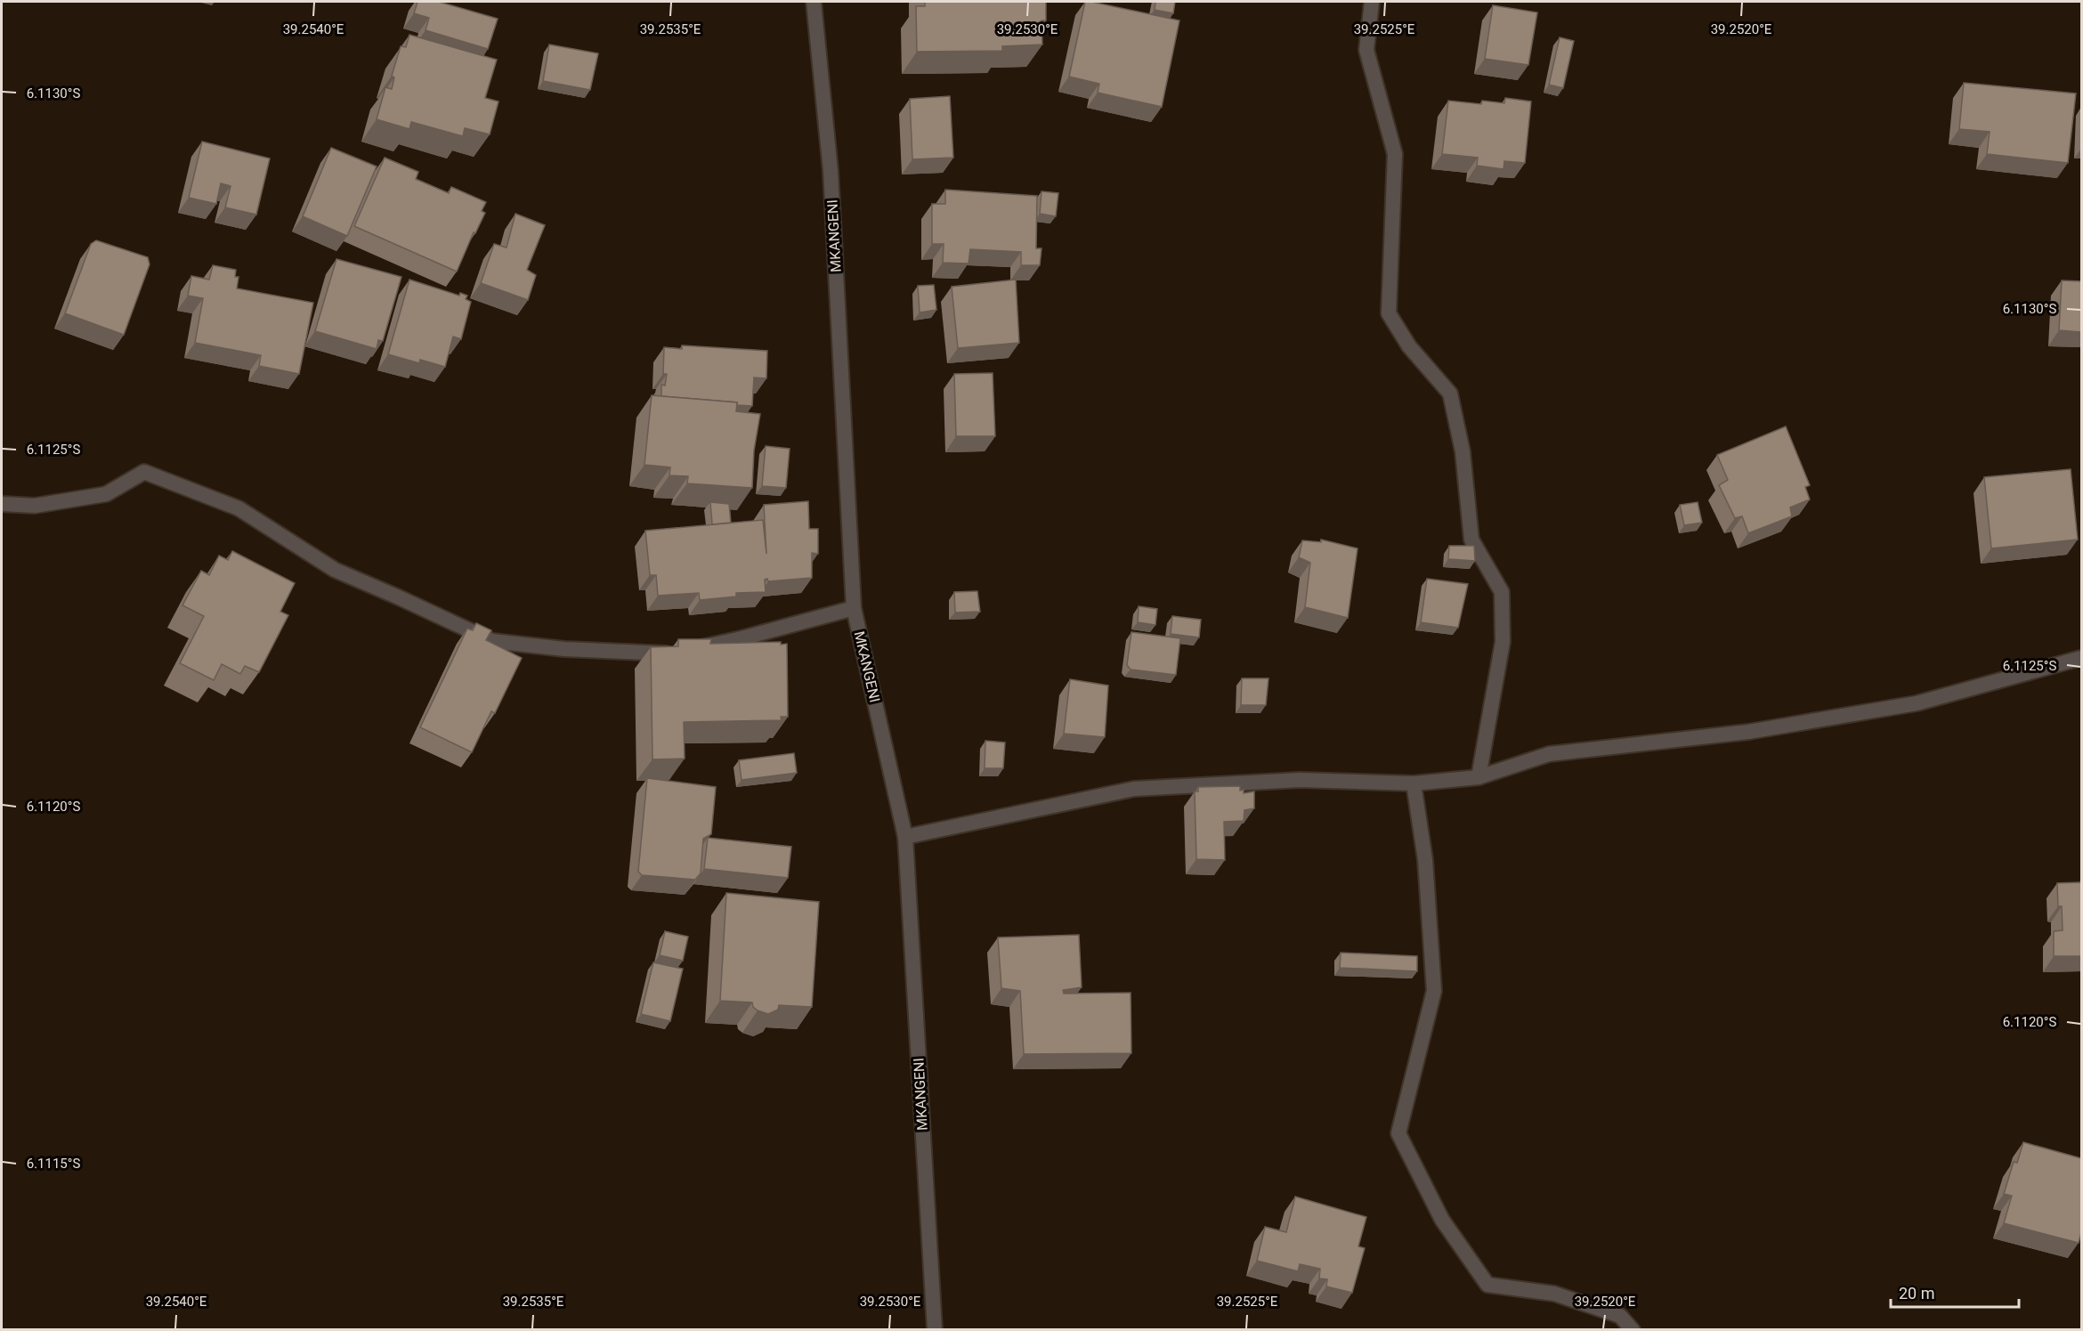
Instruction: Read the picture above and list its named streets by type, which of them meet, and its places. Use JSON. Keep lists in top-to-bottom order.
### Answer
{
  "streets": {
    "street": ["MKANGENI"]
  },
  "scale_bar": "20 m",
  "coordinates": [
    "39.2540°E",
    "39.2535°E",
    "39.2530°E",
    "39.2525°E",
    "39.2520°E",
    "6.1130°S",
    "6.1125°S",
    "6.1120°S",
    "6.1115°S"
  ]
}
